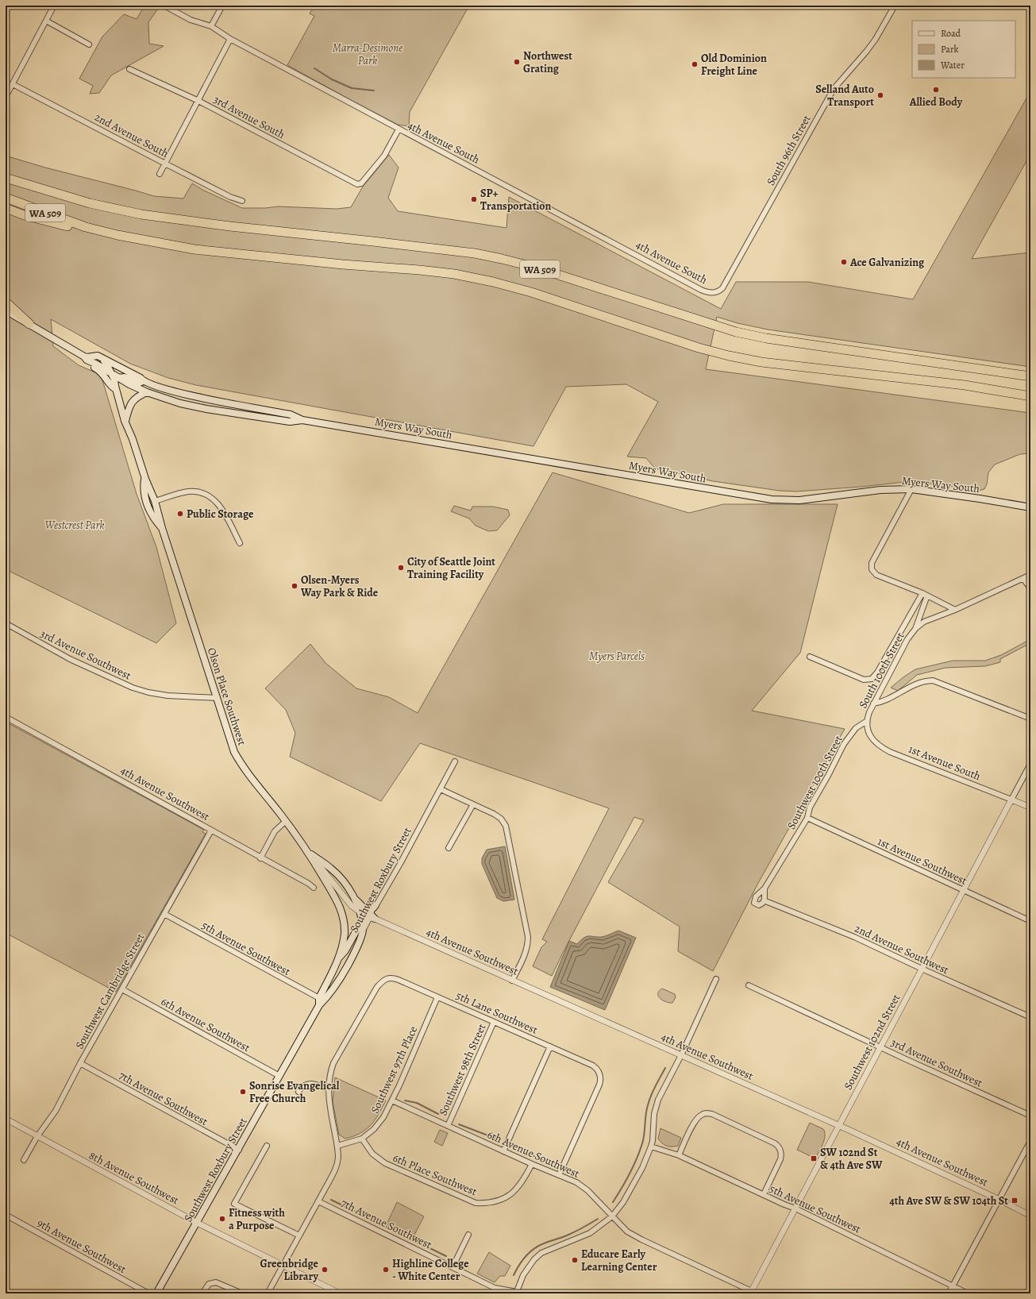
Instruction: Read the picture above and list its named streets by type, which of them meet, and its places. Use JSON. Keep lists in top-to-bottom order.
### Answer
{
  "streets": {
    "highway": ["WA 509"],
    "main road": ["Myers Way South", "Olson Place Southwest", "Southwest Roxbury Street"],
    "street": [
      "3rd Avenue South",
      "2nd Avenue South",
      "4th Avenue South",
      "South 96th Street",
      "3rd Avenue Southwest",
      "South 100th Street",
      "1st Avenue South",
      "Southwest 100th Street",
      "4th Avenue Southwest",
      "1st Avenue Southwest",
      "5th Avenue Southwest",
      "2nd Avenue Southwest",
      "Southwest Cambridge Street",
      "5th Lane Southwest",
      "6th Avenue Southwest",
      "Southwest 102nd Street",
      "Southwest 97th Place",
      "Southwest 98th Street",
      "7th Avenue Southwest",
      "6th Place Southwest",
      "8th Avenue Southwest",
      "9th Avenue Southwest"
    ]
  },
  "crossings": [
    ["3rd Avenue South", "4th Avenue South"],
    ["4th Avenue South", "South 96th Street"],
    ["Myers Way South", "Olson Place Southwest"],
    ["3rd Avenue Southwest", "Olson Place Southwest"],
    ["3rd Avenue Southwest", "Southwest 102nd Street"],
    ["South 100th Street", "1st Avenue South"],
    ["South 100th Street", "Southwest 100th Street"],
    ["Olson Place Southwest", "4th Avenue Southwest"],
    ["Olson Place Southwest", "Southwest Roxbury Street"],
    ["1st Avenue South", "Southwest 100th Street"],
    ["1st Avenue South", "Southwest 102nd Street"],
    ["Southwest 100th Street", "1st Avenue Southwest"],
    ["Southwest 100th Street", "2nd Avenue Southwest"],
    ["4th Avenue Southwest", "Southwest Roxbury Street"],
    ["4th Avenue Southwest", "Southwest Cambridge Street"],
    ["4th Avenue Southwest", "Southwest 102nd Street"],
    ["1st Avenue Southwest", "Southwest 102nd Street"],
    ["Southwest Roxbury Street", "5th Avenue Southwest"],
    ["Southwest Roxbury Street", "6th Avenue Southwest"],
    ["Southwest Roxbury Street", "7th Avenue Southwest"],
    ["Southwest Roxbury Street", "8th Avenue Southwest"],
    ["5th Avenue Southwest", "Southwest Cambridge Street"],
    ["5th Avenue Southwest", "Southwest 102nd Street"],
    ["2nd Avenue Southwest", "Southwest 102nd Street"],
    ["Southwest Cambridge Street", "6th Avenue Southwest"],
    ["Southwest Cambridge Street", "7th Avenue Southwest"],
    ["Southwest Cambridge Street", "8th Avenue Southwest"],
    ["5th Lane Southwest", "6th Avenue Southwest"],
    ["5th Lane Southwest", "Southwest 97th Place"],
    ["5th Lane Southwest", "Southwest 98th Street"],
    ["6th Avenue Southwest", "Southwest 102nd Street"],
    ["6th Avenue Southwest", "Southwest 97th Place"],
    ["6th Avenue Southwest", "Southwest 98th Street"],
    ["6th Avenue Southwest", "6th Place Southwest"],
    ["Southwest 97th Place", "6th Place Southwest"]
  ],
  "parks": ["Marra-Desimone Park", "Westcrest Park", "Myers Parcels"],
  "places": {
    "other": [
      "Northwest Grating",
      "Old Dominion Freight Line",
      "Allied Body",
      "Selland Auto Transport",
      "SP+ Transportation",
      "Ace Galvanizing",
      "Public Storage",
      "City of Seattle Joint Training Facility",
      "Olsen-Myers Way Park & Ride",
      "Sonrise Evangelical Free Church",
      "Fitness with a Purpose",
      "Educare Early Learning Center",
      "Greenbridge Library",
      "Highline College - White Center"
    ],
    "transit": ["SW 102nd St & 4th Ave SW", "4th Ave SW & SW 104th St"]
  },
  "legend": ["Road", "Park", "Water"]
}
